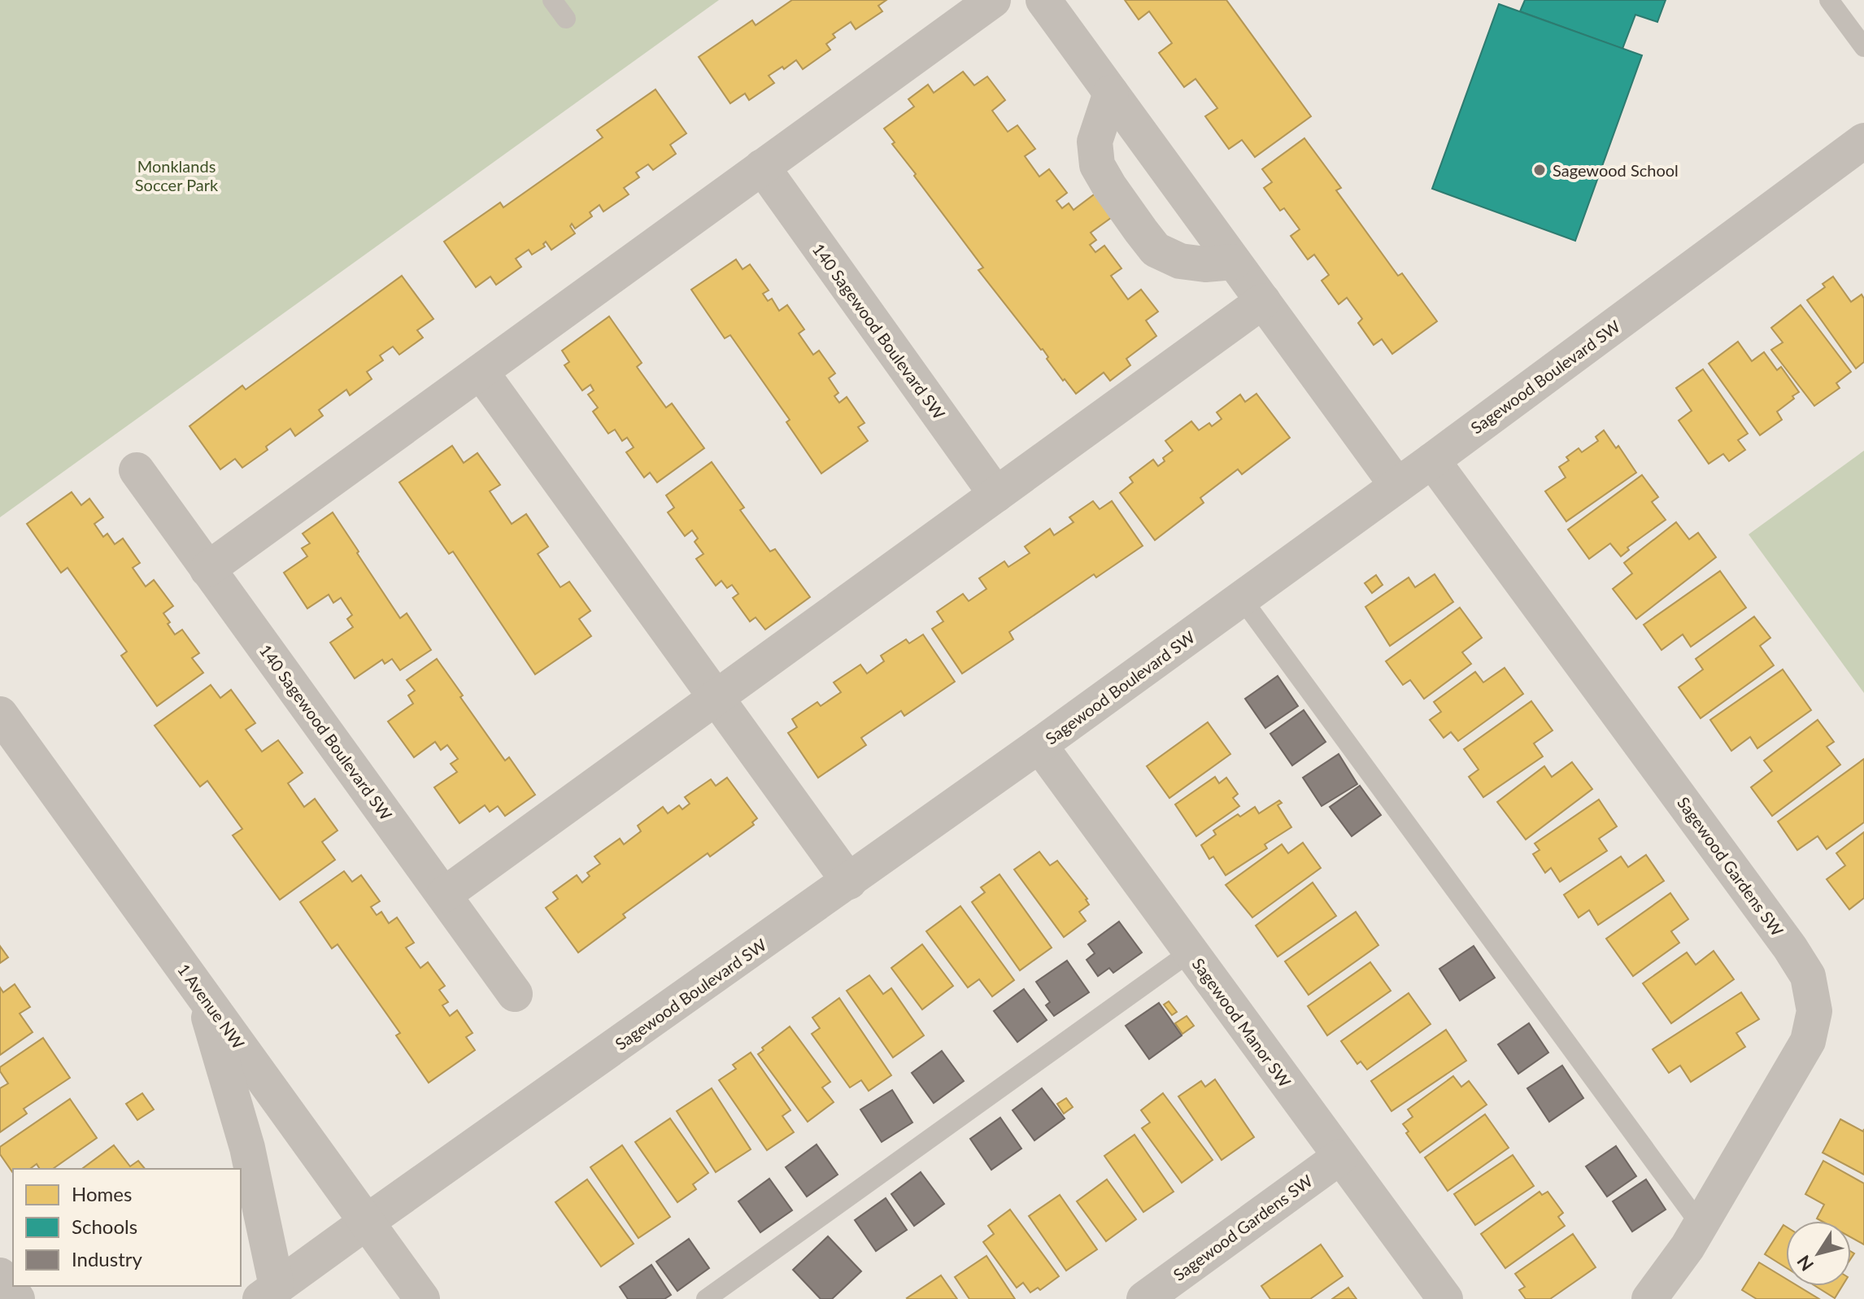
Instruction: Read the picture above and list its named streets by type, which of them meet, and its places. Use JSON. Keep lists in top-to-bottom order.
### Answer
{
  "streets": {
    "street": [
      "140 Sagewood Boulevard SW",
      "Sagewood Boulevard SW",
      "Sagewood Gardens SW",
      "1 Avenue NW",
      "Sagewood Manor SW"
    ]
  },
  "crossings": [
    ["Sagewood Boulevard SW", "Sagewood Gardens SW"],
    ["Sagewood Boulevard SW", "1 Avenue NW"],
    ["Sagewood Boulevard SW", "Sagewood Manor SW"],
    ["Sagewood Gardens SW", "Sagewood Manor SW"]
  ],
  "parks": ["Monklands Soccer Park"],
  "places": ["Sagewood School"],
  "legend": ["Homes", "Schools", "Industry"],
  "north": "bottom left"
}
